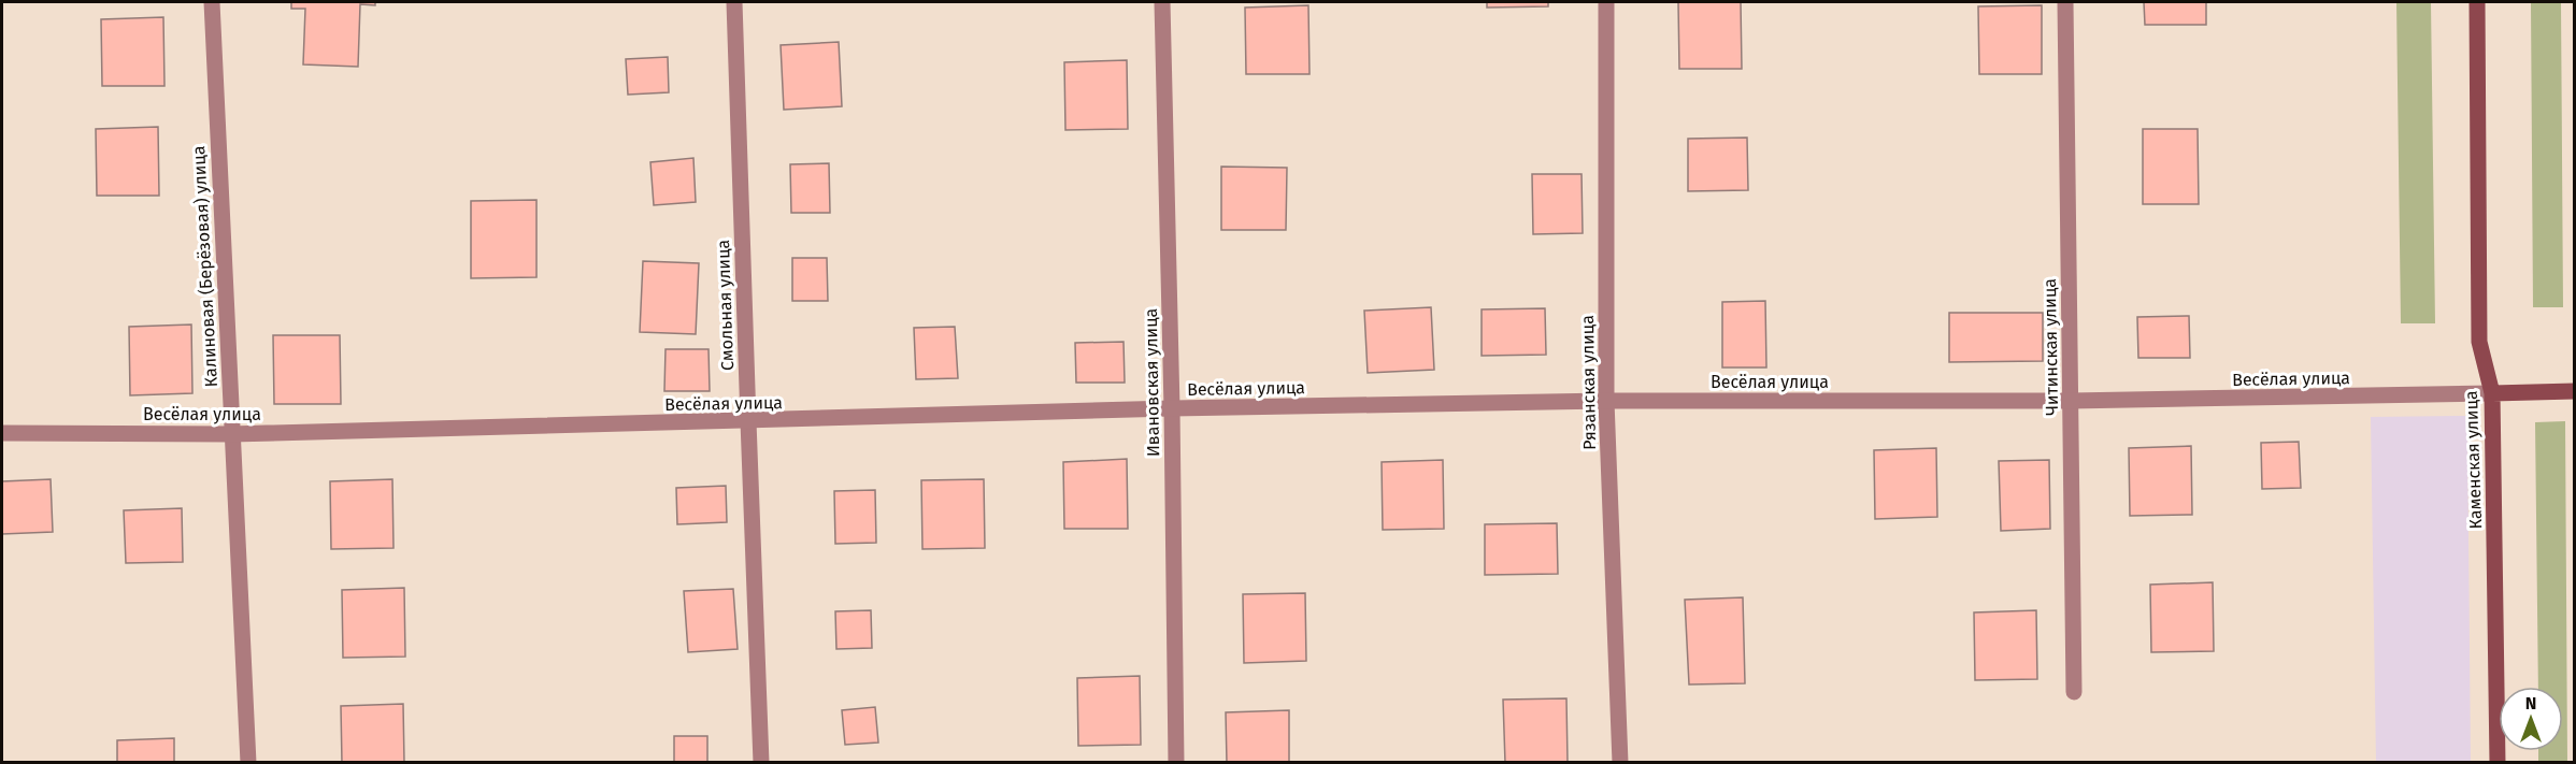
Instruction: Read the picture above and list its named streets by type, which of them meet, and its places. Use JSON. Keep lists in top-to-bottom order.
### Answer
{
  "streets": {
    "street": [
      "Калиновая (Берёзовая) улица",
      "Смольная улица",
      "Читинская улица",
      "Весёлая улица",
      "Ивановская улица",
      "Рязанская улица",
      "Каменская улица"
    ]
  },
  "crossings": [
    ["Калиновая (Берёзовая) улица", "Весёлая улица"],
    ["Смольная улица", "Весёлая улица"],
    ["Читинская улица", "Весёлая улица"],
    ["Весёлая улица", "Ивановская улица"],
    ["Весёлая улица", "Рязанская улица"],
    ["Весёлая улица", "Каменская улица"]
  ],
  "north": "top"
}
